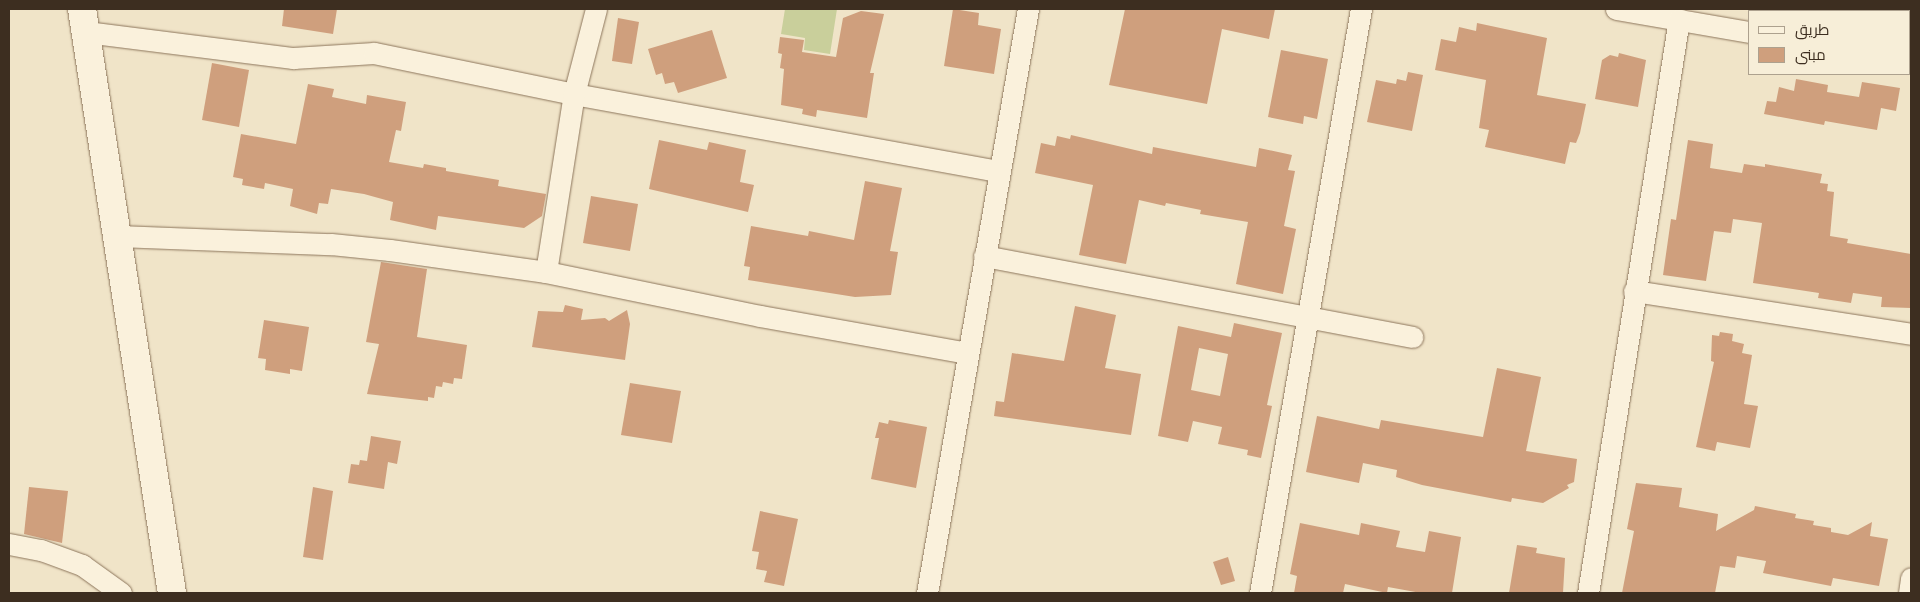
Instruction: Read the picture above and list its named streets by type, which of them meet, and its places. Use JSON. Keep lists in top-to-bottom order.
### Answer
{
  "legend": ["طريق", "مبنى"]
}
